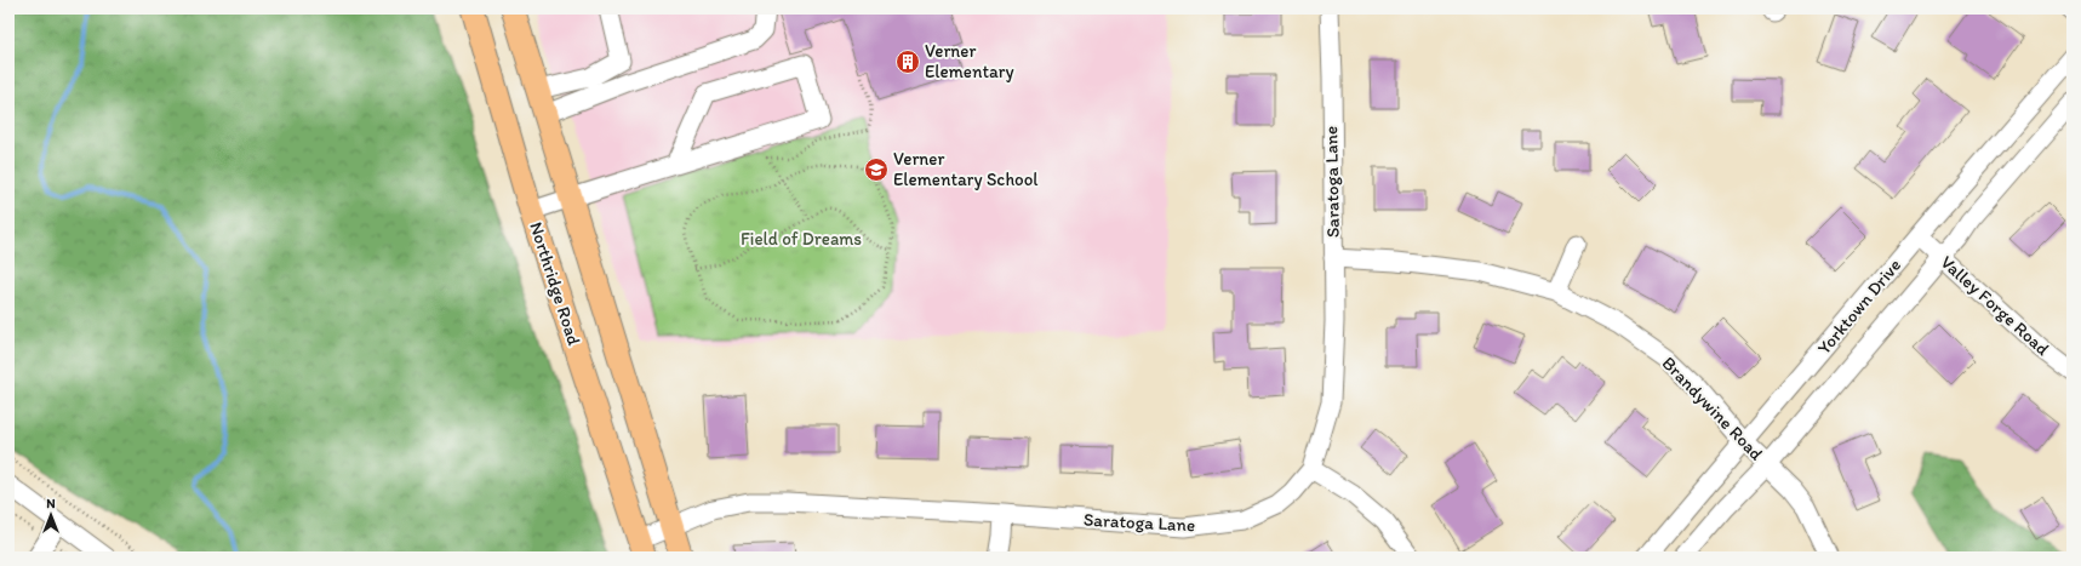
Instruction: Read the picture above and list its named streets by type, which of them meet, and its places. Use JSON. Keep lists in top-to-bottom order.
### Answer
{
  "streets": {
    "main road": ["Northridge Road"],
    "street": [
      "Saratoga Lane",
      "Valley Forge Road",
      "Yorktown Drive",
      "Brandywine Road"
    ]
  },
  "crossings": [
    ["Saratoga Lane", "Northridge Road"],
    ["Saratoga Lane", "Brandywine Road"],
    ["Valley Forge Road", "Yorktown Drive"],
    ["Yorktown Drive", "Brandywine Road"]
  ],
  "parks": ["Field of Dreams"],
  "places": {
    "building": ["Verner Elementary"],
    "school or university": ["Verner Elementary School"]
  },
  "north": "top"
}
